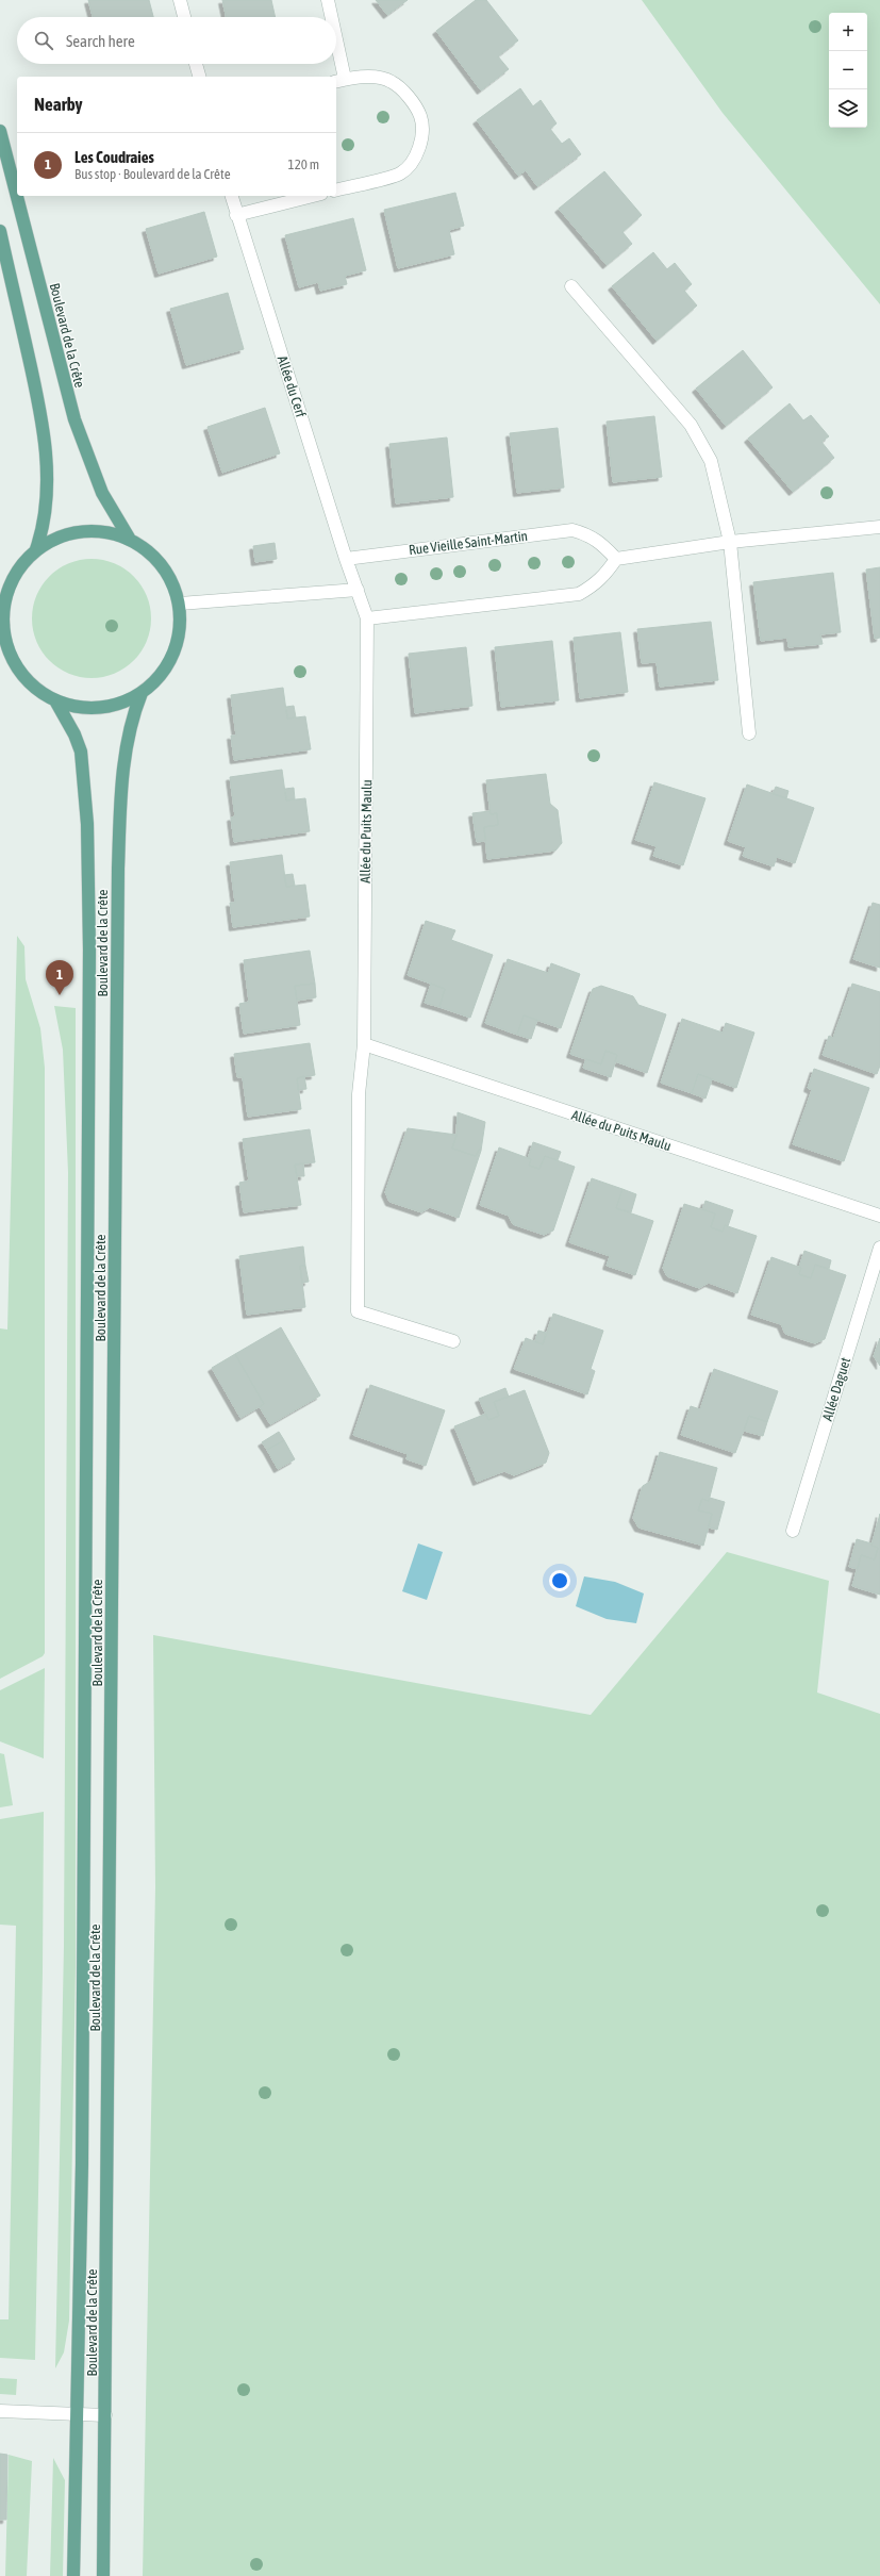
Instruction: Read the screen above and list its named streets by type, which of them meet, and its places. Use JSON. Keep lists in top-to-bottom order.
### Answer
{
  "streets": {
    "main road": ["Boulevard de la Crête"],
    "street": [
      "Allée du Cerf",
      "Rue Vieille Saint-Martin",
      "Allée du Puits Maulu",
      "Allée Daguet"
    ]
  },
  "crossings": [
    ["Allée du Cerf", "Rue Vieille Saint-Martin"]
  ],
  "page": {
    "map_buttons": ["+", "−"],
    "search": "Search here",
    "heading": "Nearby",
    "list": [
      {
        "mark": "1",
        "name": "Les Coudraies",
        "note": "Bus stop · Boulevard de la Crête",
        "value": "120 m"
      }
    ],
    "pins": "1"
  }
}
